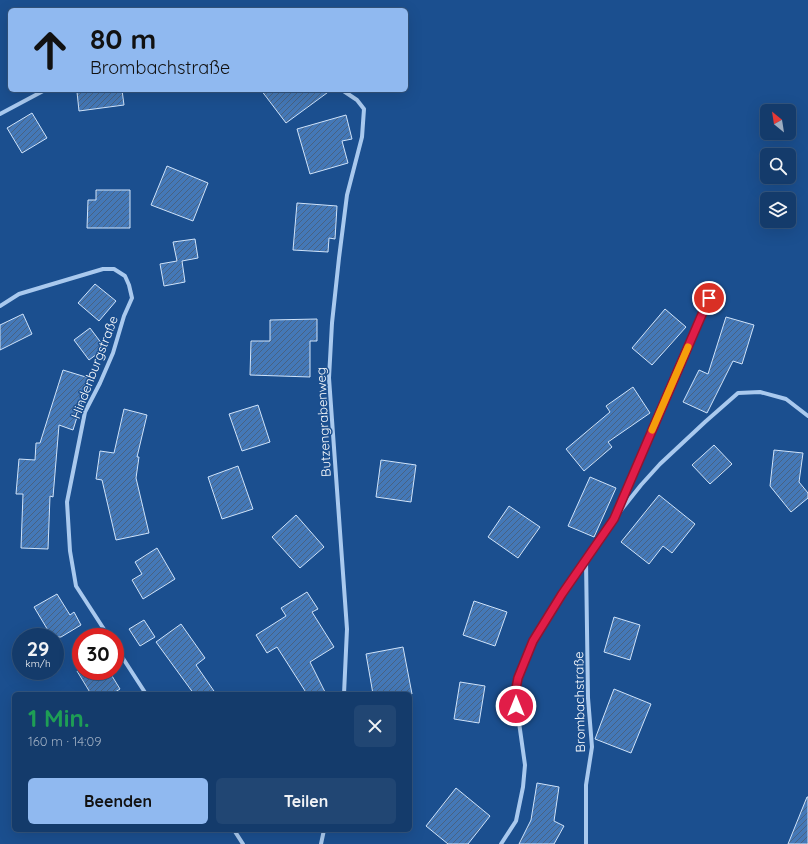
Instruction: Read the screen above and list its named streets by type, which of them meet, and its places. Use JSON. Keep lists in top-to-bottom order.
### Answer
{
  "streets": {
    "street": ["Hindenburgstraße", "Butzengrabenweg", "Brombachstraße"]
  },
  "north": "top left",
  "page": {
    "turn": ["80 m", "Brombachstraße"],
    "speed": "29 km/h",
    "limit": "30",
    "heading": ["1 Min.", "160 m · 14:09"],
    "buttons": ["Beenden", "Teilen"]
  }
}
